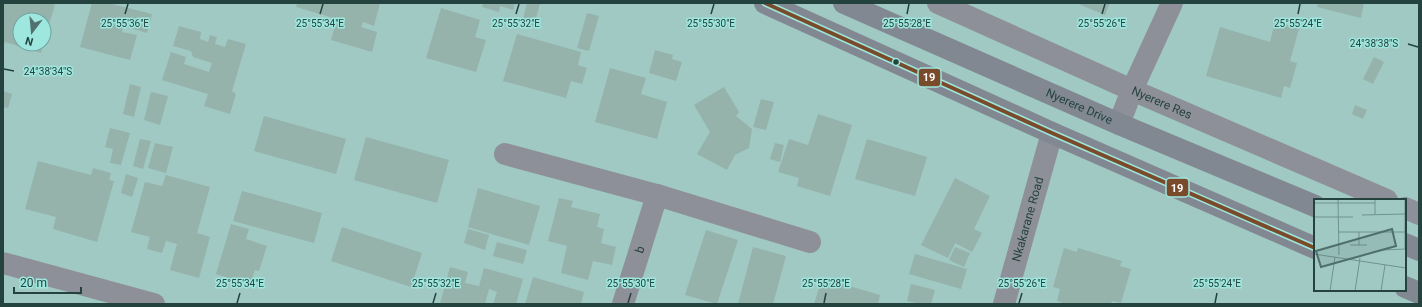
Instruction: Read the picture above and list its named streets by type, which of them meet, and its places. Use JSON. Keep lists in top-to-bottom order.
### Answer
{
  "streets": {
    "main road": ["Nyerere Drive"],
    "street": ["Nyerere Res", "Nkakarane Road", "b"]
  },
  "lines": ["transit line 19"],
  "scale_bar": "20 m",
  "north": "bottom",
  "coordinates": [
    "25°55'36\"E",
    "25°55'34\"E",
    "25°55'32\"E",
    "25°55'30\"E",
    "25°55'28\"E",
    "25°55'26\"E",
    "25°55'24\"E",
    "24°38'38\"S",
    "24°38'34\"S"
  ]
}
